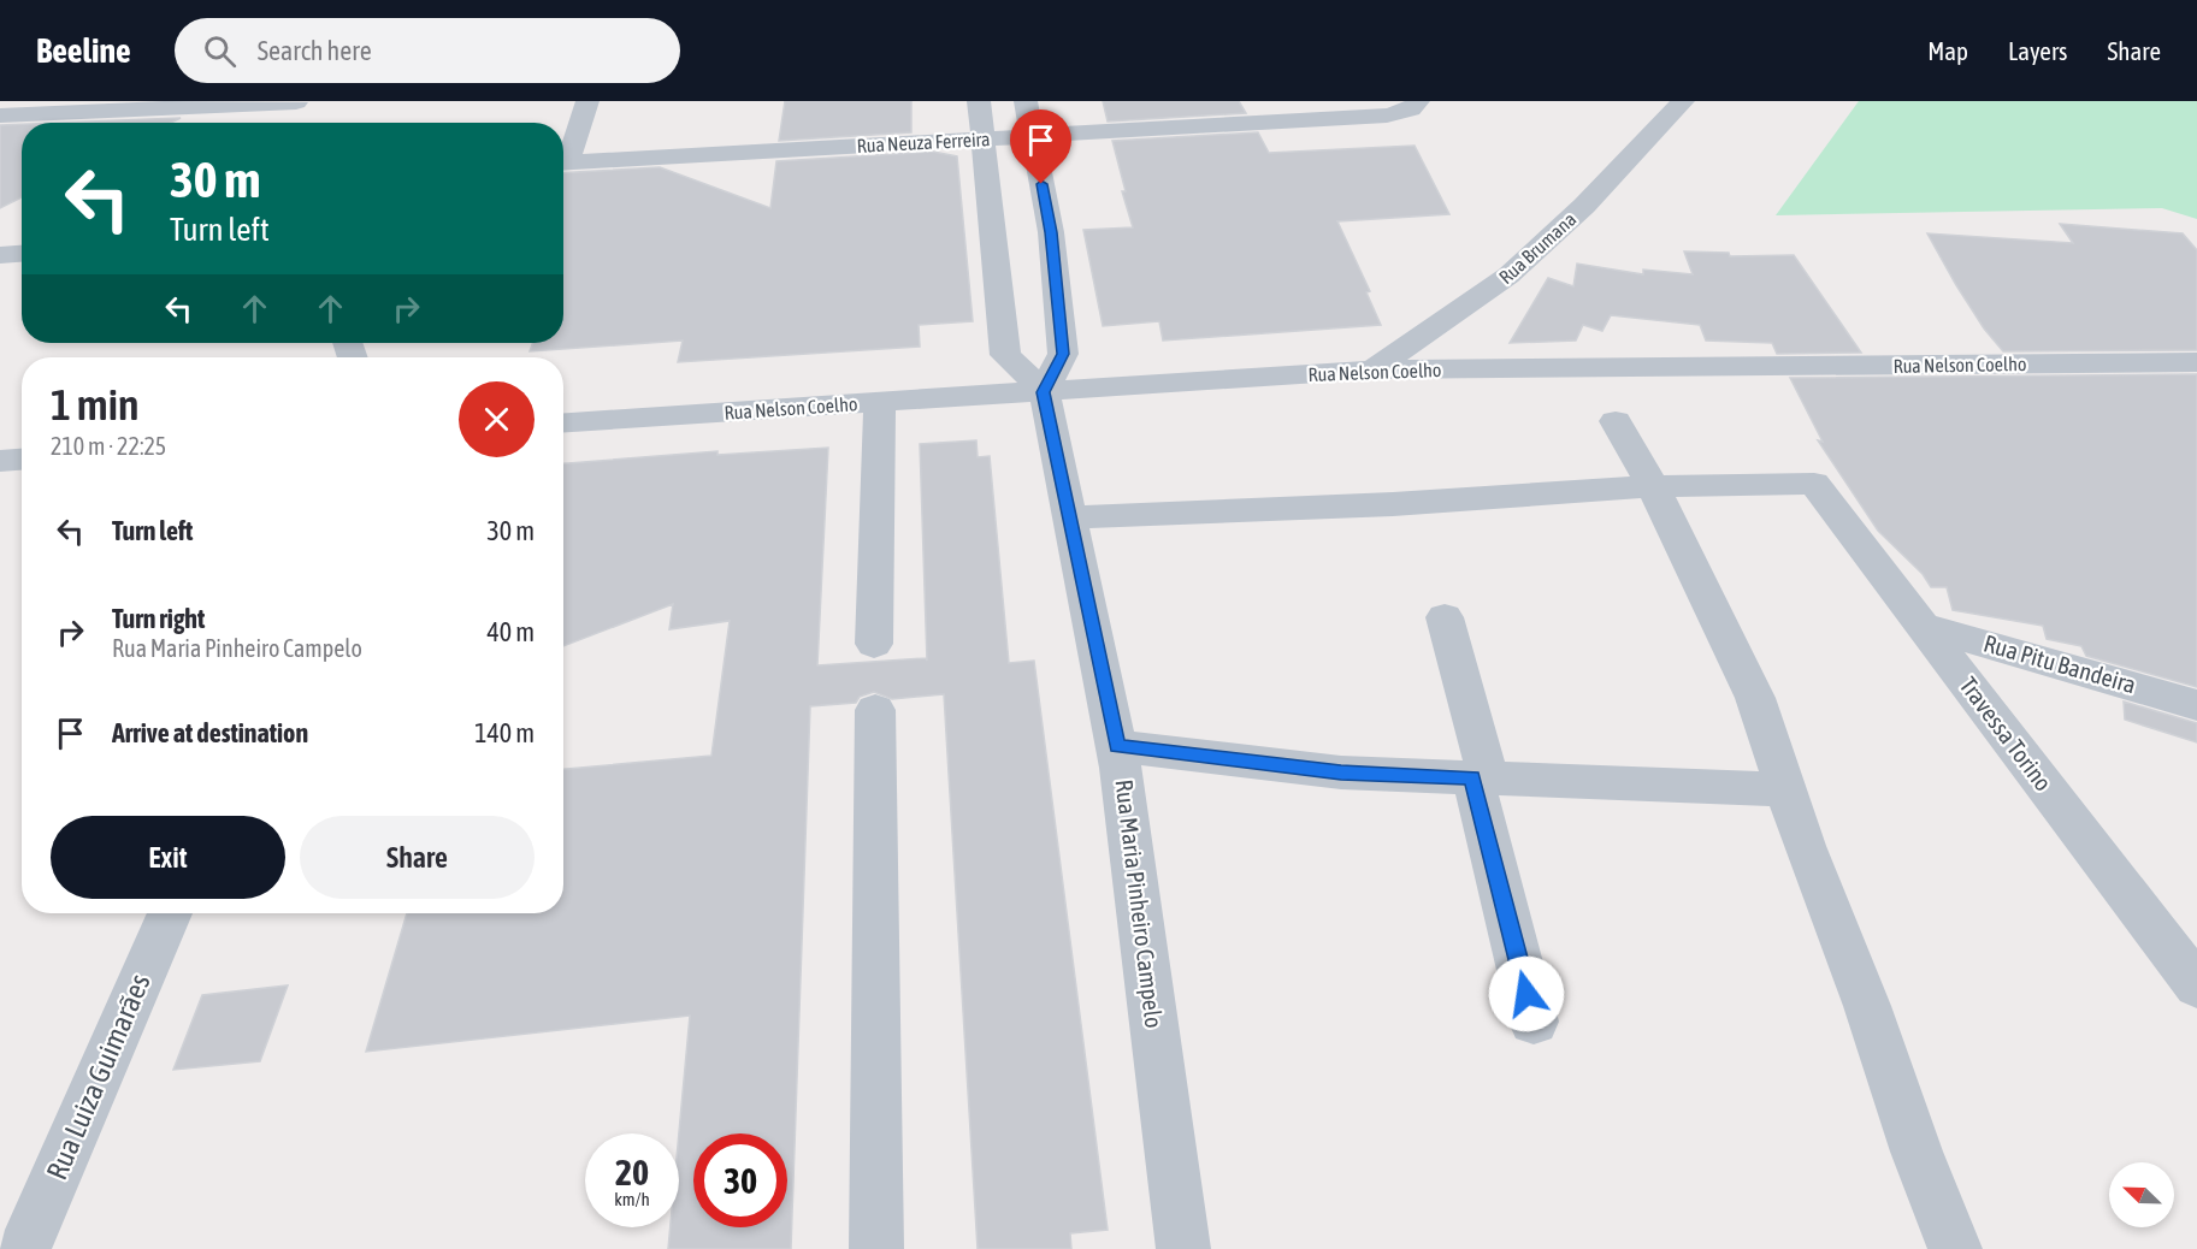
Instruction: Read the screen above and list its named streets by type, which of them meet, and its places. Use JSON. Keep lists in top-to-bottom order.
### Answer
{
  "streets": {
    "street": [
      "Rua Neuza Ferreira",
      "Rua Brumana",
      "Rua Nelson Coelho",
      "Rua Pitu Bandeira",
      "Travessa Torino",
      "Rua Maria Pinheiro Campelo",
      "Rua Luiza Guimarães"
    ]
  },
  "crossings": [
    ["Rua Brumana", "Rua Nelson Coelho"],
    ["Rua Nelson Coelho", "Rua Maria Pinheiro Campelo"],
    ["Rua Pitu Bandeira", "Travessa Torino"]
  ],
  "north": "top left",
  "page": {
    "header": "Beeline",
    "search": "Search here",
    "nav": ["Map", "Layers", "Share"],
    "turn": ["30 m", "Turn left"],
    "heading": ["1 min", "210 m · 22:25"],
    "list": [
      {
        "name": "Turn left",
        "value": "30 m"
      },
      {
        "name": "Turn right",
        "note": "Rua Maria Pinheiro Campelo",
        "value": "40 m"
      },
      {
        "name": "Arrive at destination",
        "value": "140 m"
      }
    ],
    "buttons": ["Exit", "Share"],
    "speed": "20 km/h",
    "limit": "30"
  }
}
